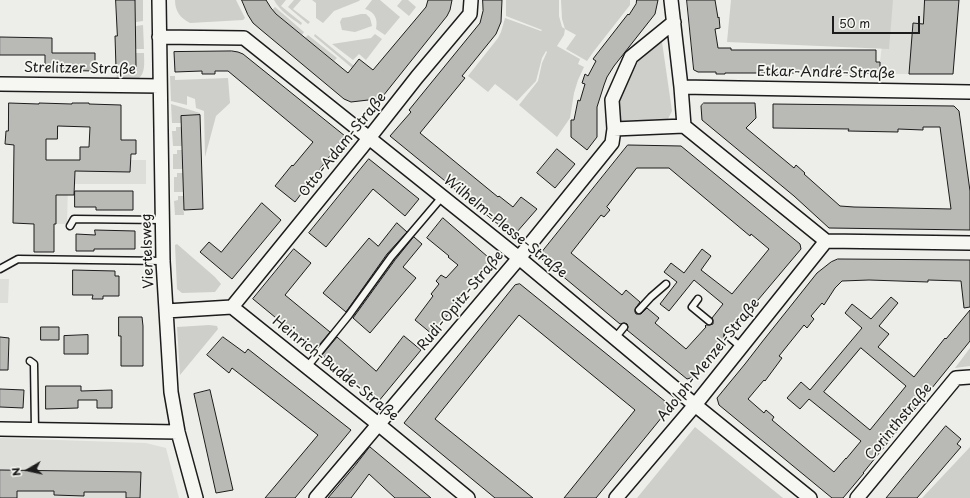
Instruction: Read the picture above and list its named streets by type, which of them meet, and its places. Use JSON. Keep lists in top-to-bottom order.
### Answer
{
  "streets": {
    "street": [
      "Strelitzer Straße",
      "Etkar-André-Straße",
      "Otto-Adam-Straße",
      "Wilhelm-Plesse-Straße",
      "Viertelsweg",
      "Rudi-Opitz-Straße",
      "Adolph-Menzel-Straße",
      "Heinrich-Budde-Straße",
      "Corinthstraße"
    ]
  },
  "crossings": [
    ["Strelitzer Straße", "Viertelsweg"],
    ["Otto-Adam-Straße", "Wilhelm-Plesse-Straße"],
    ["Otto-Adam-Straße", "Heinrich-Budde-Straße"],
    ["Wilhelm-Plesse-Straße", "Viertelsweg"],
    ["Wilhelm-Plesse-Straße", "Rudi-Opitz-Straße"],
    ["Wilhelm-Plesse-Straße", "Adolph-Menzel-Straße"],
    ["Rudi-Opitz-Straße", "Heinrich-Budde-Straße"]
  ],
  "scale_bar": "50 m",
  "north": "left"
}
